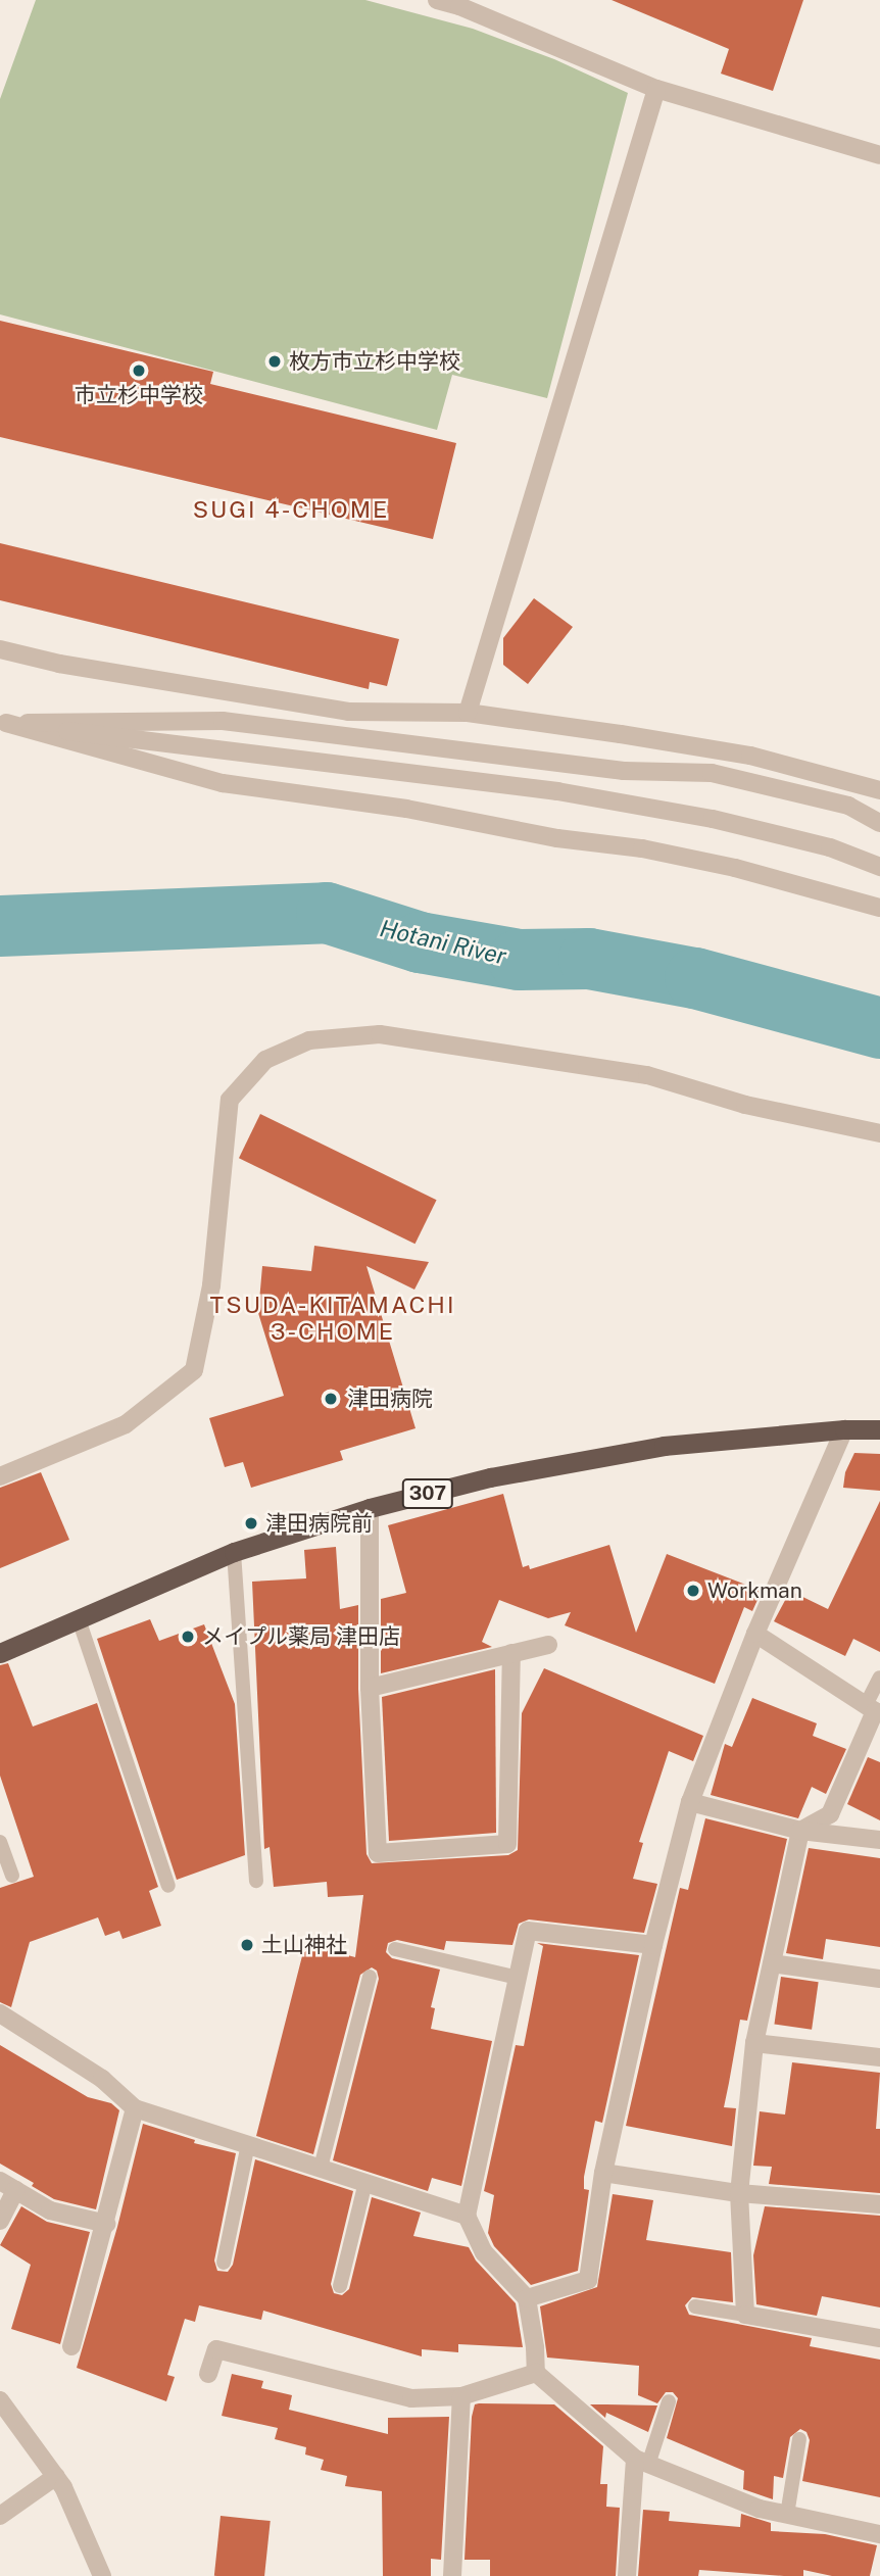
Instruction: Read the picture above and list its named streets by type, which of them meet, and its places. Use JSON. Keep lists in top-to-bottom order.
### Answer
{
  "streets": {
    "highway": ["307"]
  },
  "districts": ["SUGI 4-CHOME", "TSUDA-KITAMACHI 3-CHOME"],
  "water": ["Hotani River"],
  "places": [
    "枚方市立杉中学校",
    "市立杉中学校",
    "津田病院",
    "津田病院前",
    "Workman",
    "メイプル薬局 津田店",
    "土山神社"
  ]
}
